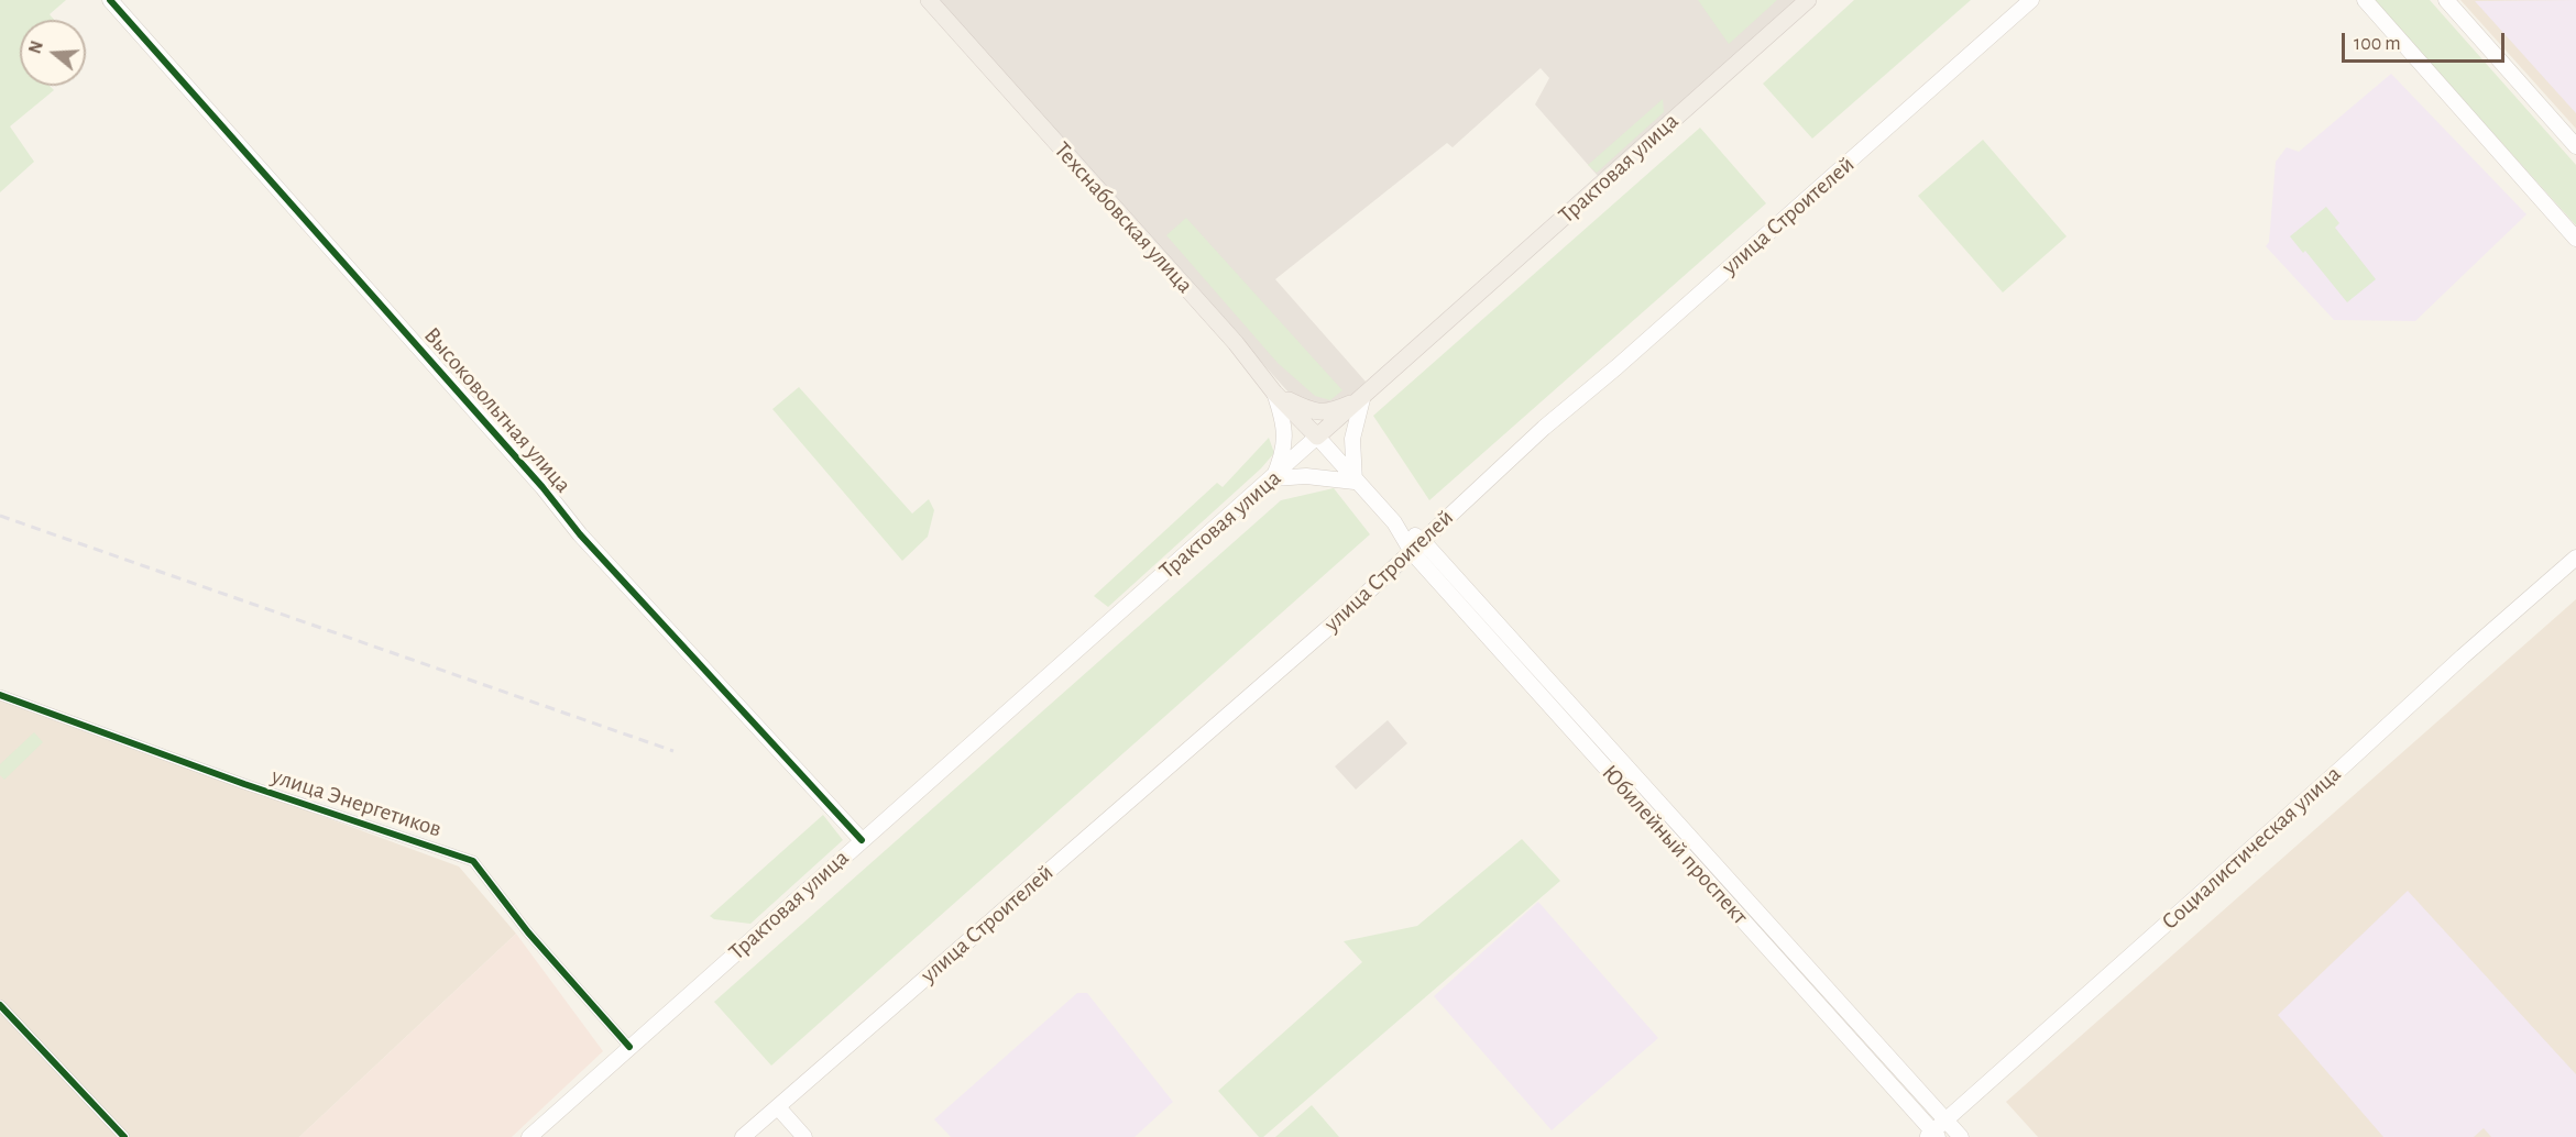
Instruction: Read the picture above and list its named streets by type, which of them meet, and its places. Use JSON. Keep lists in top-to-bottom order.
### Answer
{
  "streets": {
    "main road": [
      "Трактовая улица",
      "улица Строителей",
      "Техснабовская улица",
      "Высоковольтная улица",
      "Юбилейный проспект",
      "Социалистическая улица"
    ],
    "street": ["улица Энергетиков"]
  },
  "crossings": [
    ["Трактовая улица", "Техснабовская улица"],
    ["Трактовая улица", "Высоковольтная улица"],
    ["Трактовая улица", "улица Энергетиков"],
    ["улица Строителей", "Юбилейный проспект"],
    ["Юбилейный проспект", "Социалистическая улица"]
  ],
  "scale_bar": "100 m",
  "north": "left"
}
